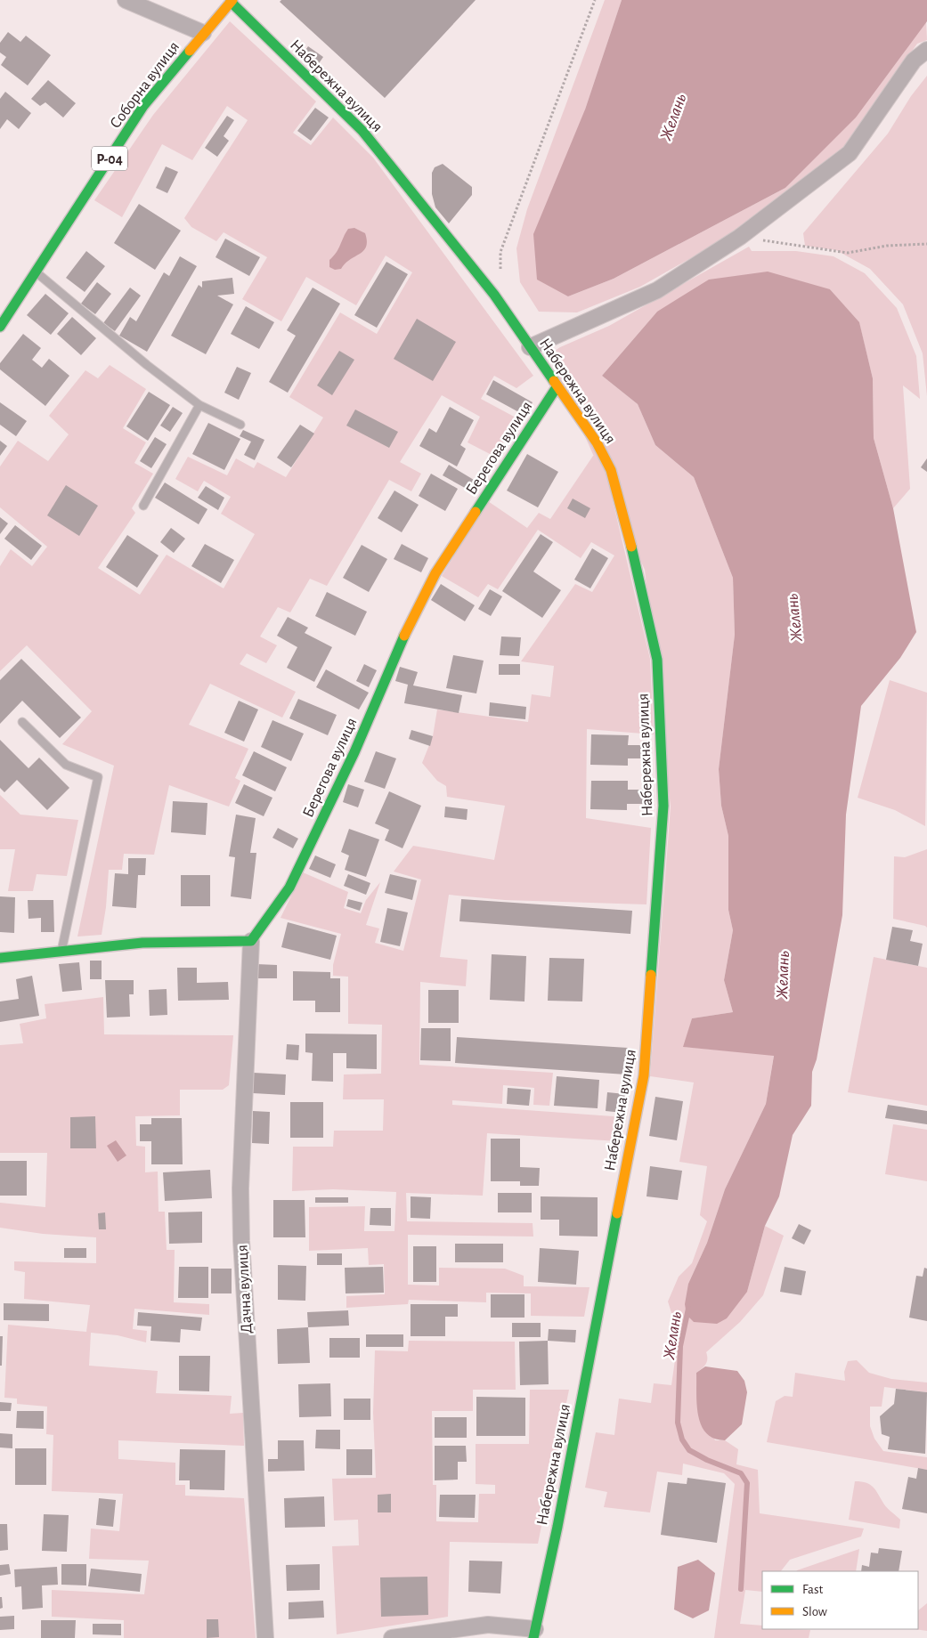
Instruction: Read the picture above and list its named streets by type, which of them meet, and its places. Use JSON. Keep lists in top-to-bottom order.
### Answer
{
  "streets": {
    "street": [
      "Соборна вулиця",
      "Набережна вулиця",
      "Р-04",
      "Берегова вулиця",
      "Дачна вулиця"
    ]
  },
  "crossings": [
    ["Соборна вулиця", "Набережна вулиця"],
    ["Набережна вулиця", "Берегова вулиця"],
    ["Берегова вулиця", "Дачна вулиця"]
  ],
  "water": ["Желань"],
  "legend": ["Fast", "Slow"]
}
